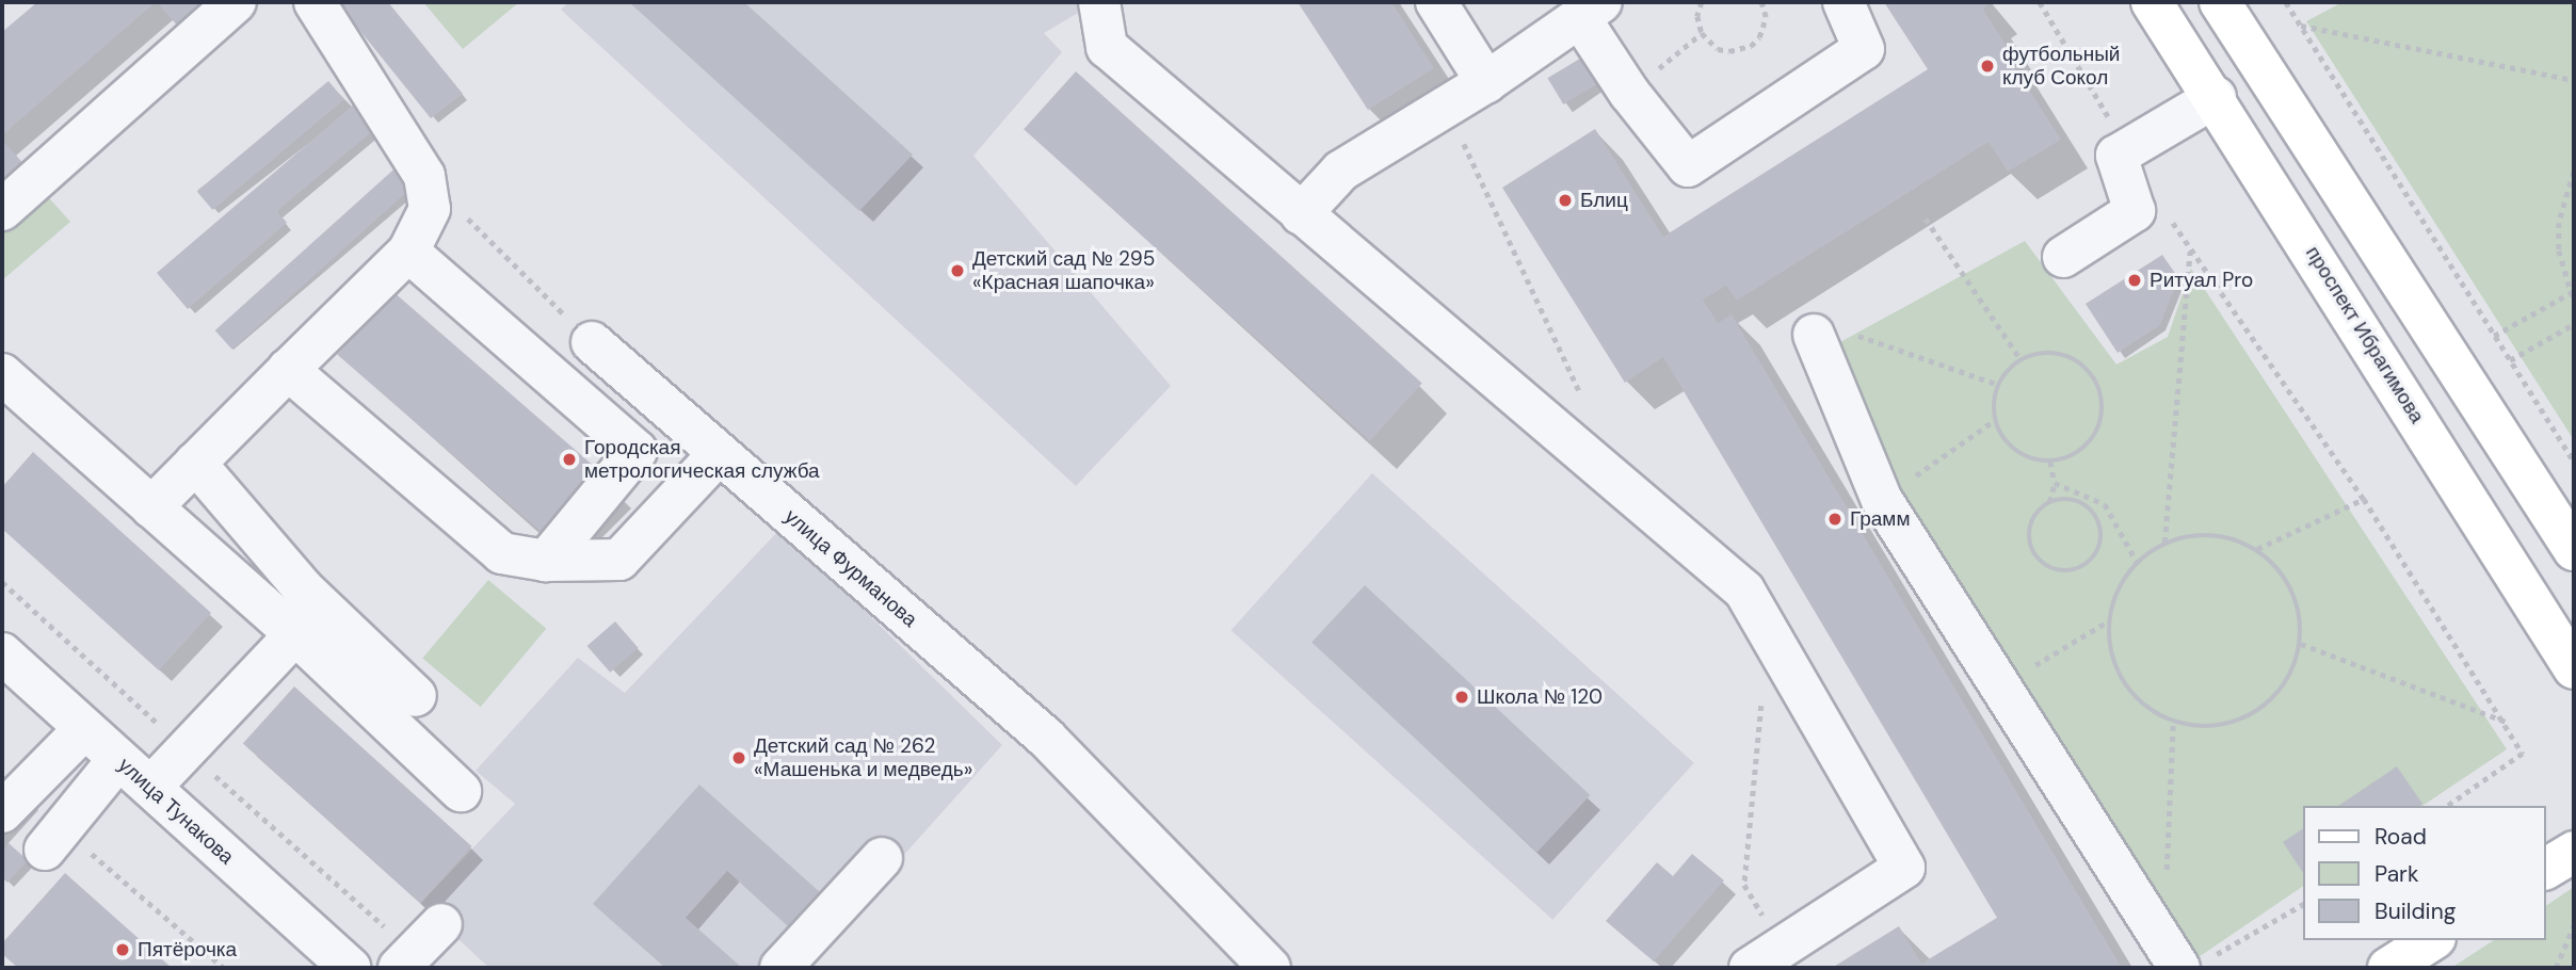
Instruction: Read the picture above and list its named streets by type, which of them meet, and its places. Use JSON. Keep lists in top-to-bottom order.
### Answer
{
  "streets": {
    "main road": ["проспект Ибрагимова"],
    "street": ["улица Фурманова", "улица Тунакова"]
  },
  "places": [
    "футбольный клуб Сокол",
    "Блиц",
    "Детский сад № 295 «Красная шапочка»",
    "Ритуал Pro",
    "Городская метрологическая служба",
    "Грамм",
    "Школа № 120",
    "Детский сад № 262 «Машенька и медведь»",
    "Пятёрочка"
  ],
  "legend": ["Road", "Park", "Building"]
}
